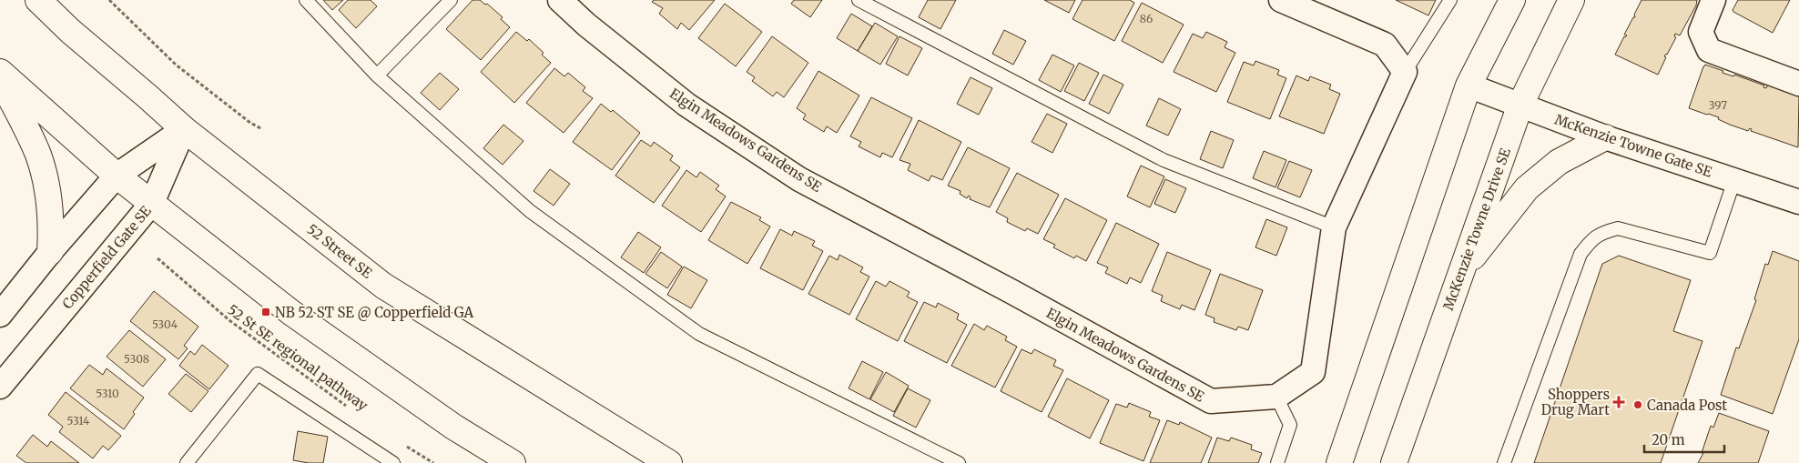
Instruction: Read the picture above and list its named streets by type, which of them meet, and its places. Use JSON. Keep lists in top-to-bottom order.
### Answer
{
  "streets": {
    "main road": ["McKenzie Towne Drive SE", "52 Street SE"],
    "street": ["Elgin Meadows Gardens SE", "McKenzie Towne Gate SE", "Copperfield Gate SE"],
    "path": ["52 St SE regional pathway"]
  },
  "crossings": [
    ["McKenzie Towne Gate SE", "McKenzie Towne Drive SE"],
    ["52 Street SE", "Copperfield Gate SE"]
  ],
  "places": {
    "transit": ["NB 52 ST SE @ Copperfield GA"],
    "health": ["Shoppers Drug Mart"],
    "other": ["Canada Post"]
  },
  "house_numbers": [
    "86",
    "397",
    "5304",
    "5308",
    "5310",
    "5314"
  ],
  "scale_bar": "20 m"
}
